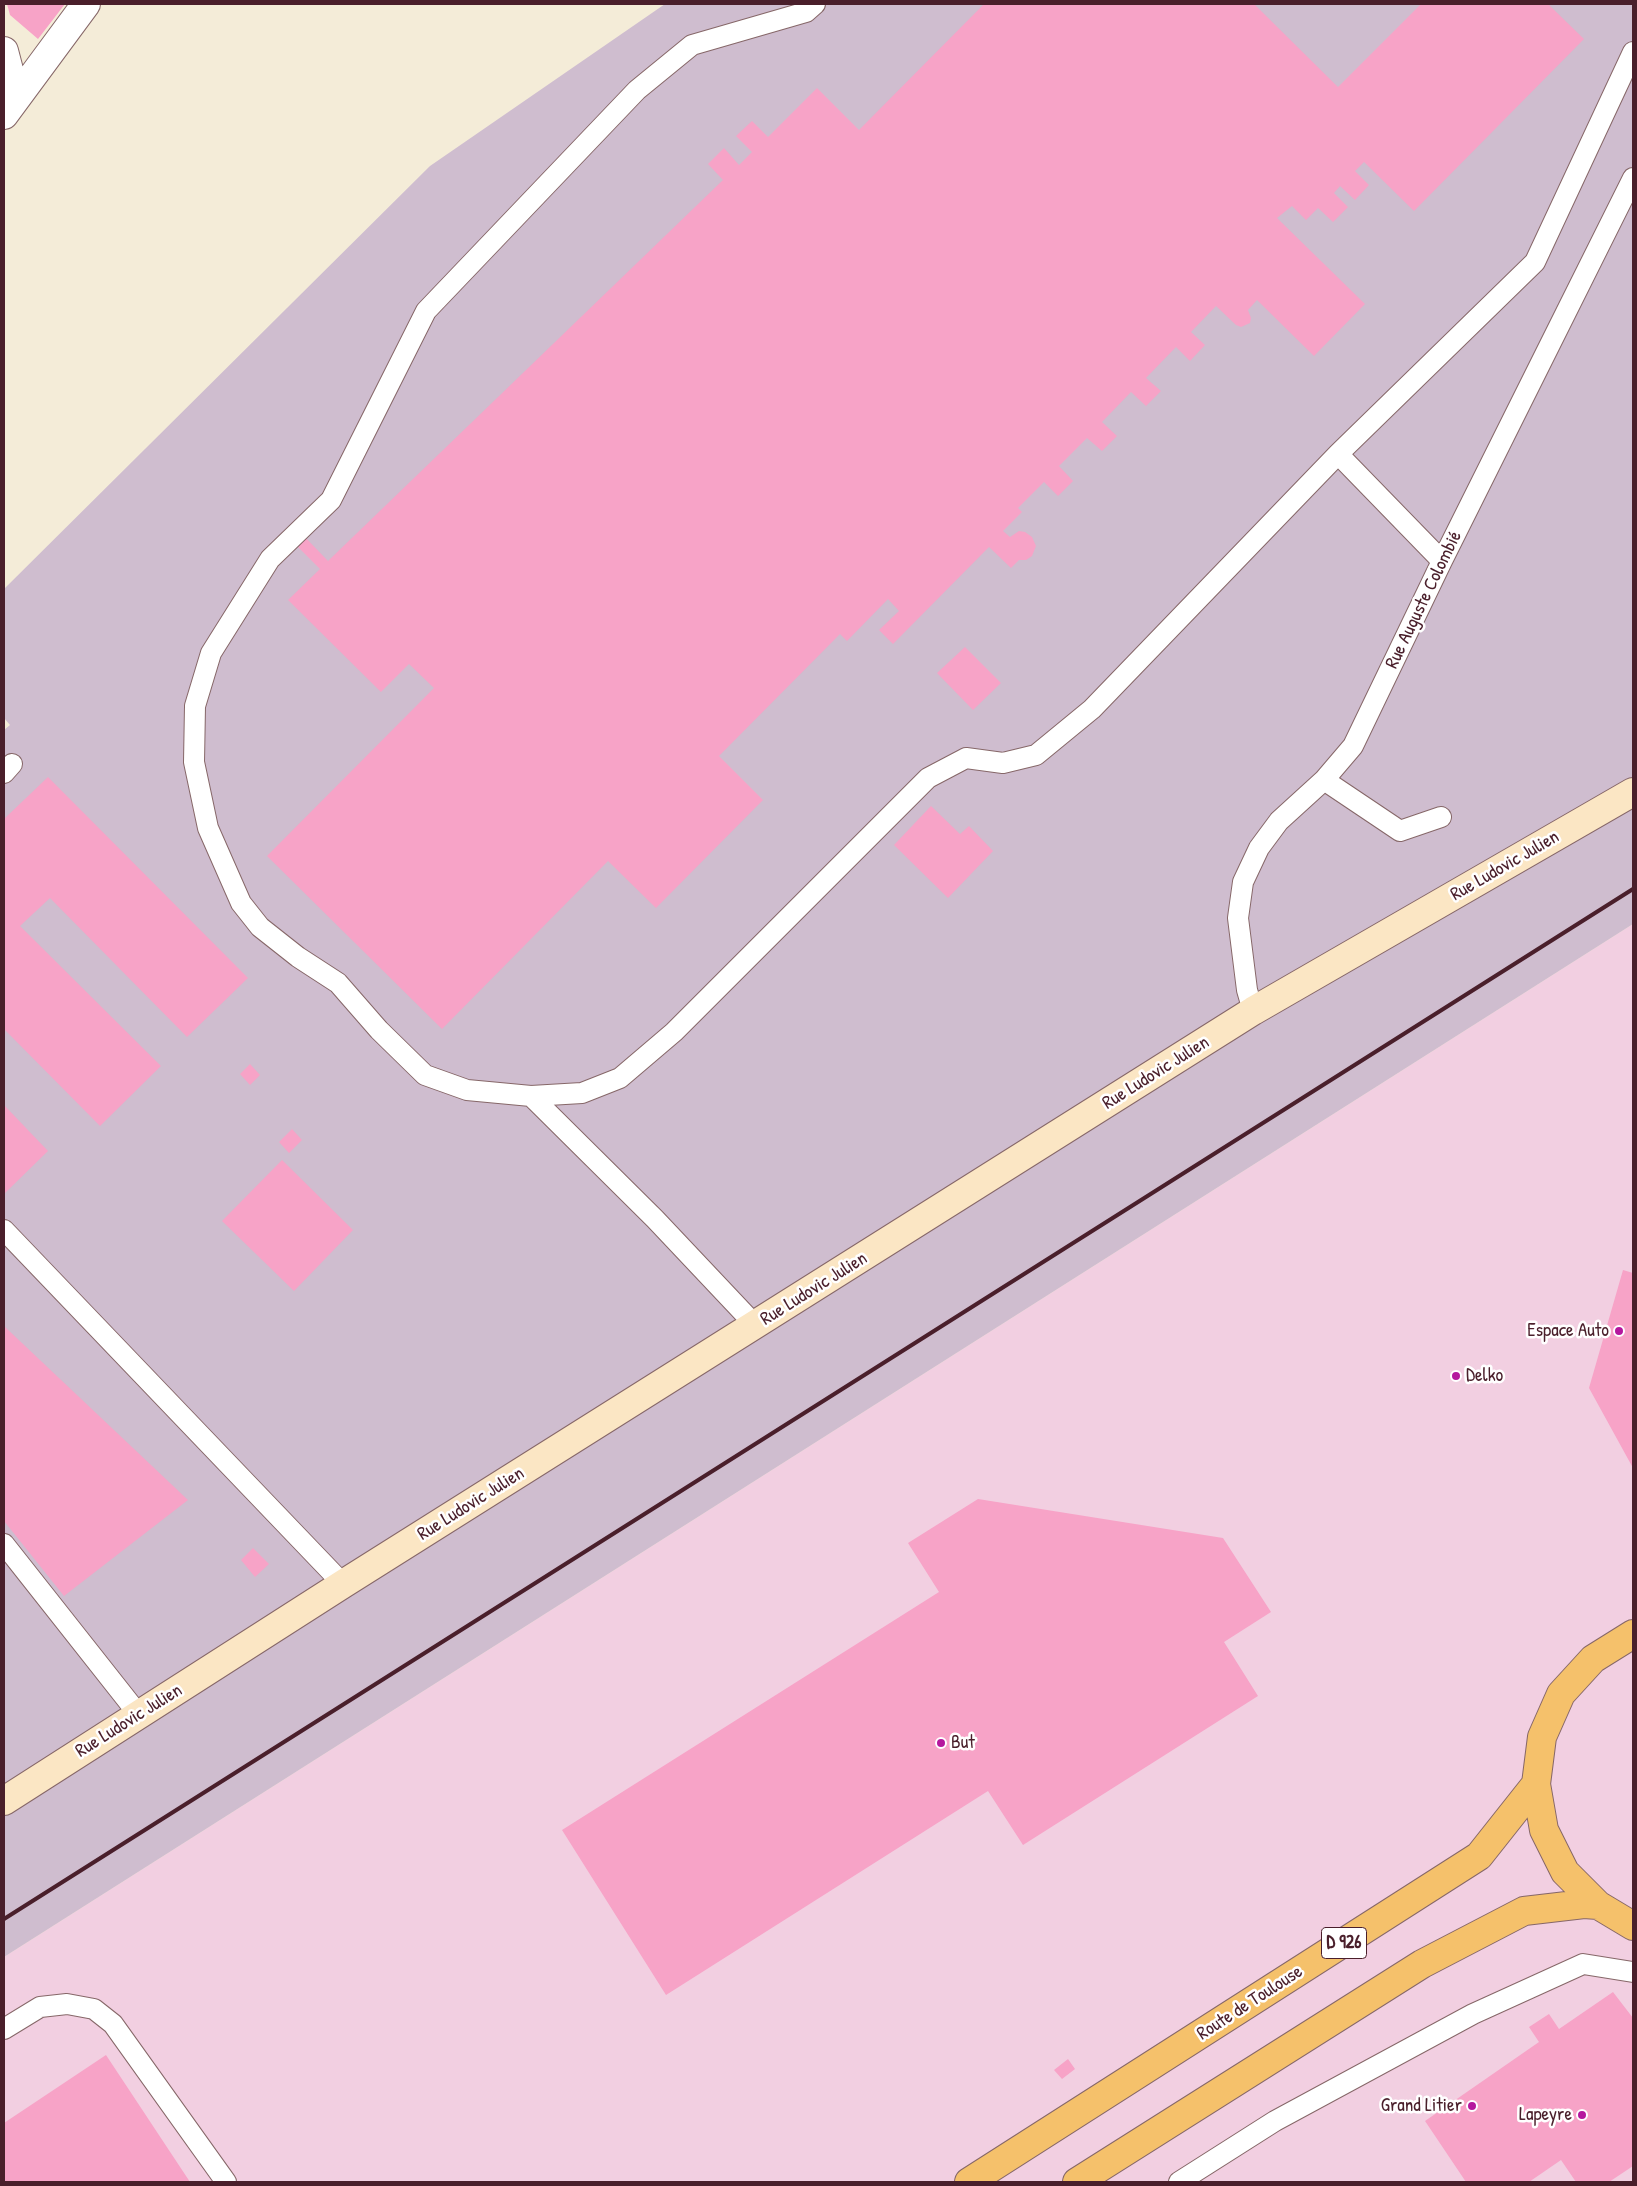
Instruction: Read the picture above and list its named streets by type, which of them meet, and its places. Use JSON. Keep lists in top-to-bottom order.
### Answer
{
  "streets": {
    "main road": ["Rue Ludovic Julien", "D 926", "Route de Toulouse"],
    "lane": ["Rue Auguste Colombié"]
  },
  "crossings": [
    ["Rue Auguste Colombié", "Rue Ludovic Julien"]
  ],
  "places": [
    "Espace Auto",
    "Delko",
    "But",
    "Grand Litier",
    "Lapeyre"
  ]
}
